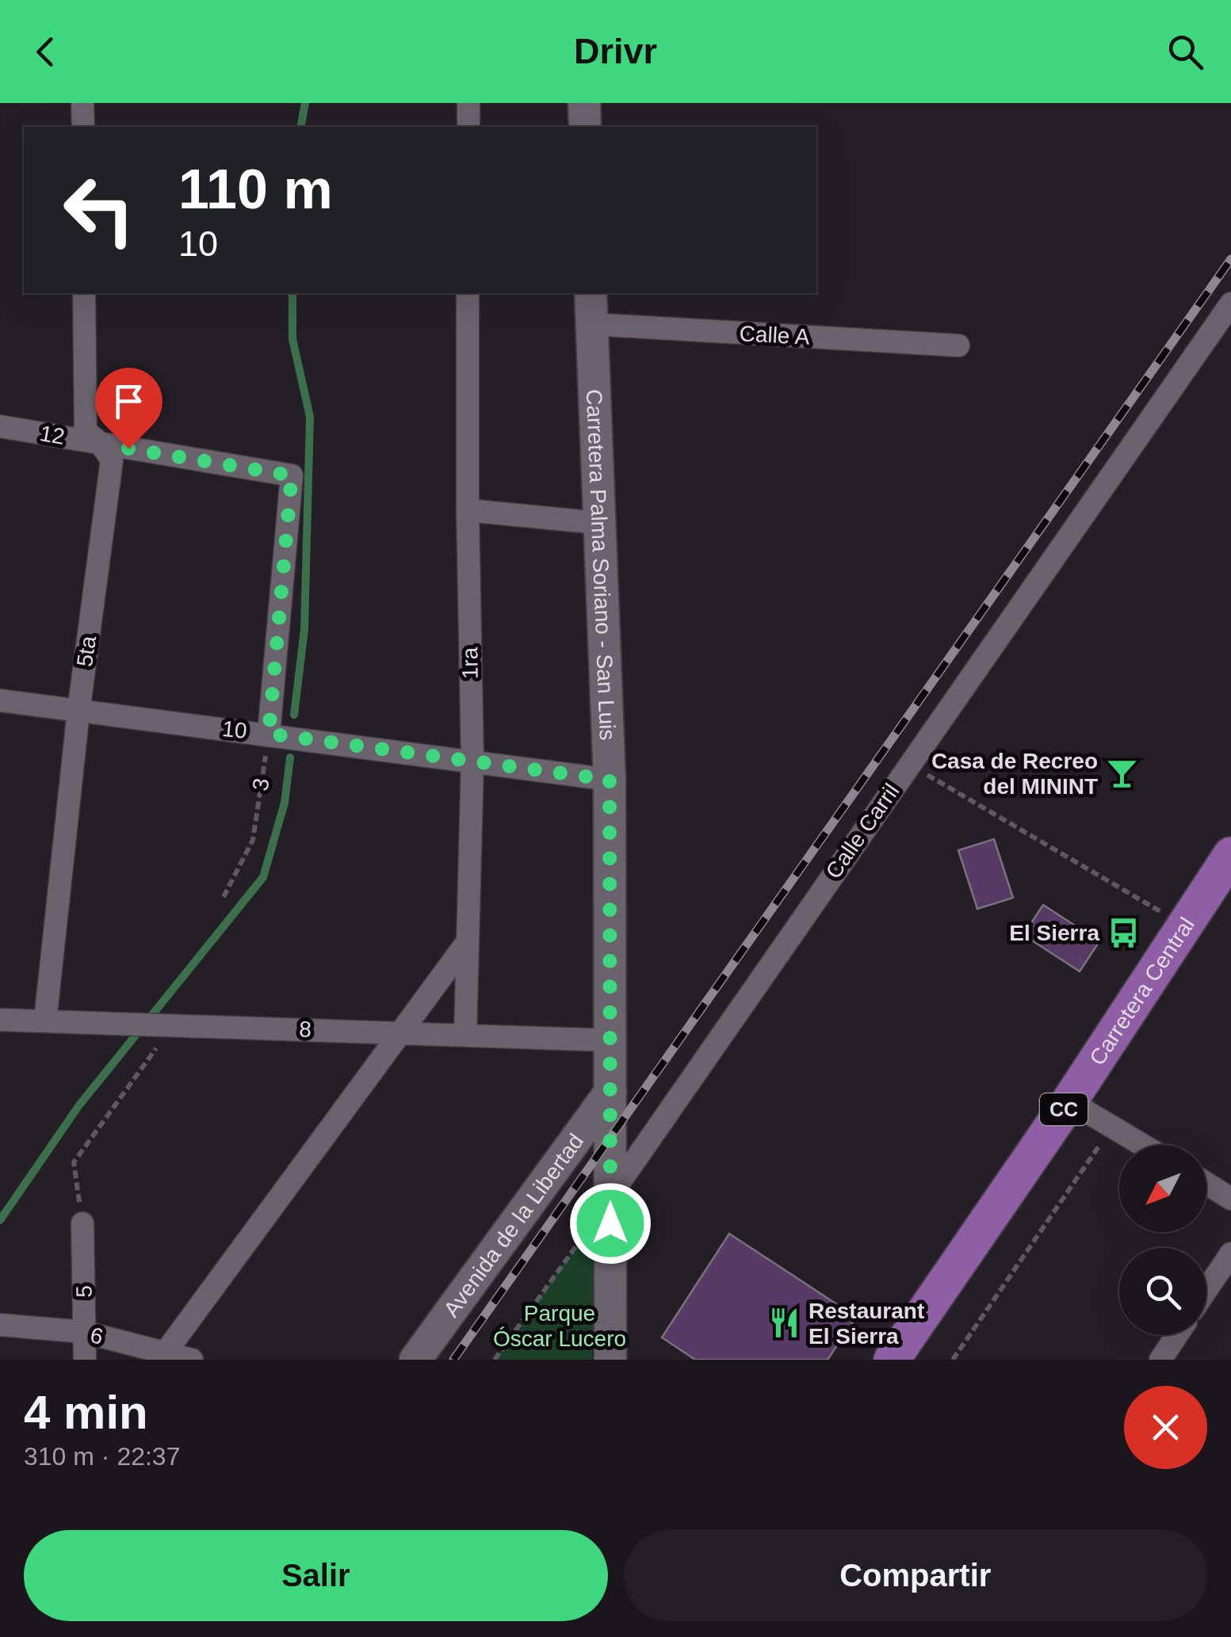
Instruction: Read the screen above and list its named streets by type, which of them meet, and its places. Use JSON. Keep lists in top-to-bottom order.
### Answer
{
  "streets": {
    "main road": [
      "Carretera Palma Soriano - San Luis",
      "Carretera Central",
      "CC",
      "Avenida de la Libertad"
    ],
    "street": [
      "Calle A",
      "12",
      "5ta",
      "1ra",
      "10",
      "Calle Carril",
      "8",
      "5",
      "6"
    ],
    "path": ["3"]
  },
  "crossings": [
    ["Calle A", "Carretera Palma Soriano - San Luis"],
    ["12", "5ta"],
    ["12", "10"],
    ["12", "3"],
    ["Carretera Palma Soriano - San Luis", "10"],
    ["Carretera Palma Soriano - San Luis", "Calle Carril"],
    ["Carretera Palma Soriano - San Luis", "8"],
    ["Carretera Palma Soriano - San Luis", "Avenida de la Libertad"],
    ["5ta", "10"],
    ["5ta", "8"],
    ["1ra", "10"],
    ["1ra", "8"],
    ["10", "3"],
    ["5", "6"]
  ],
  "parks": ["Parque Óscar Lucero"],
  "places": {
    "bar": ["Casa de Recreo del MININT"],
    "bus stop": ["El Sierra"],
    "restaurant": ["Restaurant El Sierra"]
  },
  "north": "bottom left",
  "page": {
    "header": "Drivr",
    "turn": ["110 m", "10"],
    "heading": ["4 min", "310 m · 22:37"],
    "buttons": ["Salir", "Compartir"]
  }
}
